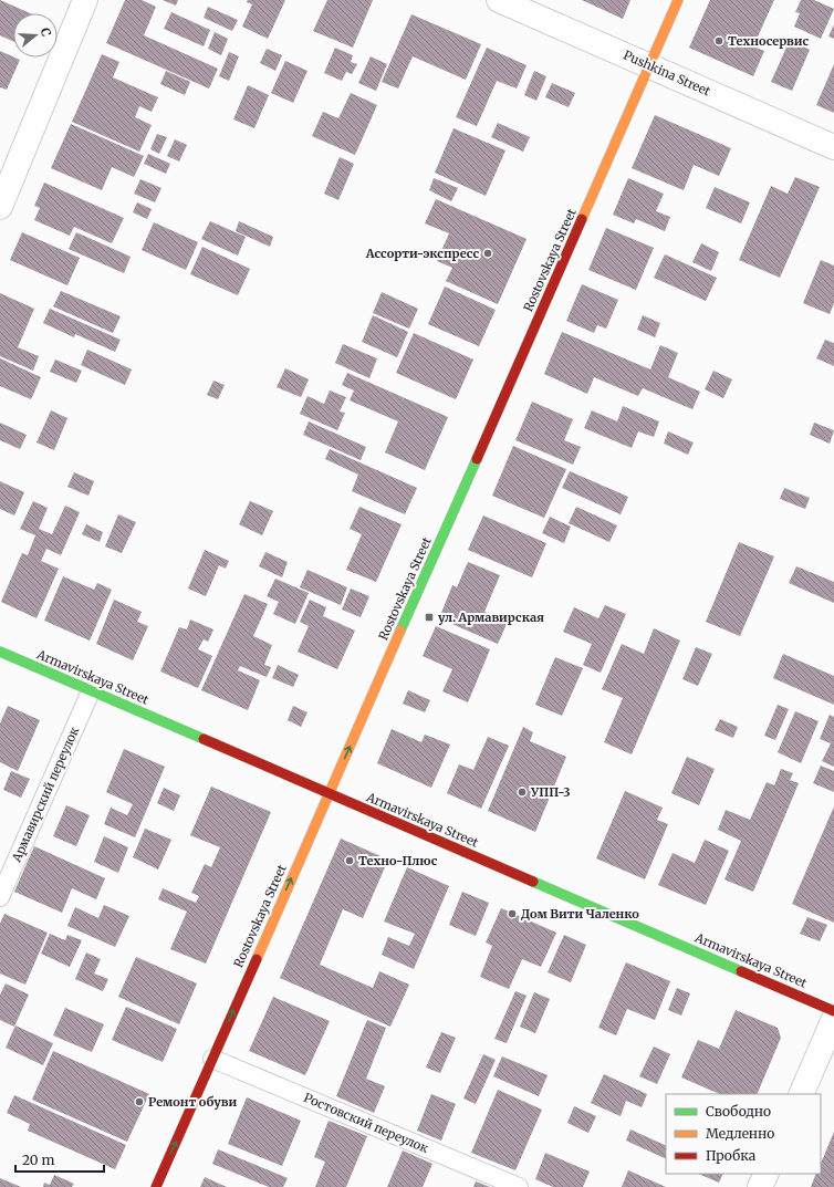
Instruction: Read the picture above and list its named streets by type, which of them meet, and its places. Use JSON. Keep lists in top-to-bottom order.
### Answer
{
  "streets": {
    "street": ["Pushkina Street", "Rostovskaya Street", "Armavirskaya Street"],
    "lane": ["Армавирский переулок", "Ростовский переулок"]
  },
  "crossings": [
    ["Pushkina Street", "Rostovskaya Street"],
    ["Rostovskaya Street", "Armavirskaya Street"],
    ["Rostovskaya Street", "Ростовский переулок"],
    ["Armavirskaya Street", "Армавирский переулок"]
  ],
  "one_way": ["Rostovskaya Street"],
  "places": {
    "other": [
      "Техносервис",
      "Ассорти-экспресс",
      "УПП-3",
      "Техно-Плюс",
      "Дом Вити Чаленко",
      "Ремонт обуви"
    ],
    "transit": ["ул. Армавирская"]
  },
  "legend": ["Свободно", "Медленно", "Пробка"],
  "scale_bar": "20 m",
  "north": "right"
}
